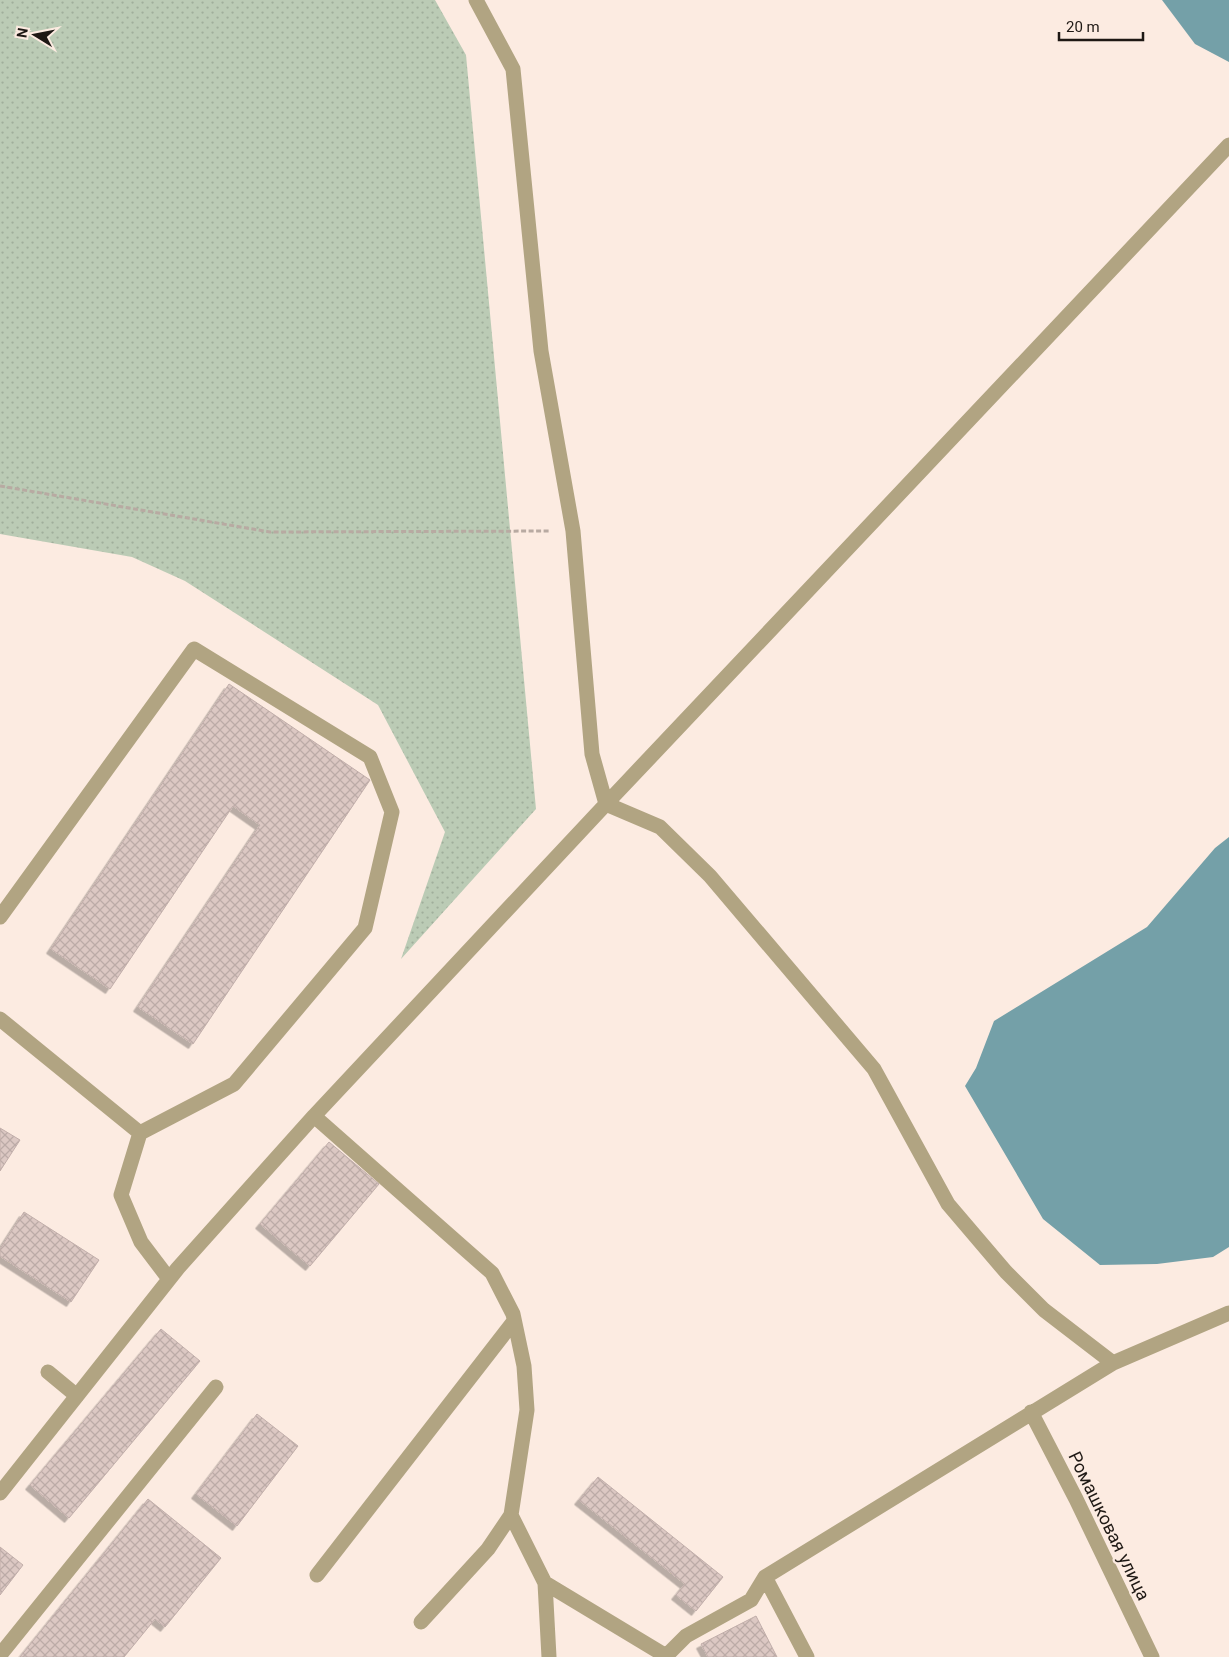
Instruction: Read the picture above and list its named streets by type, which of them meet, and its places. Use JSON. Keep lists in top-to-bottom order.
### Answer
{
  "streets": {
    "street": ["Ромашковая улица"]
  },
  "scale_bar": "20 m",
  "north": "left"
}
